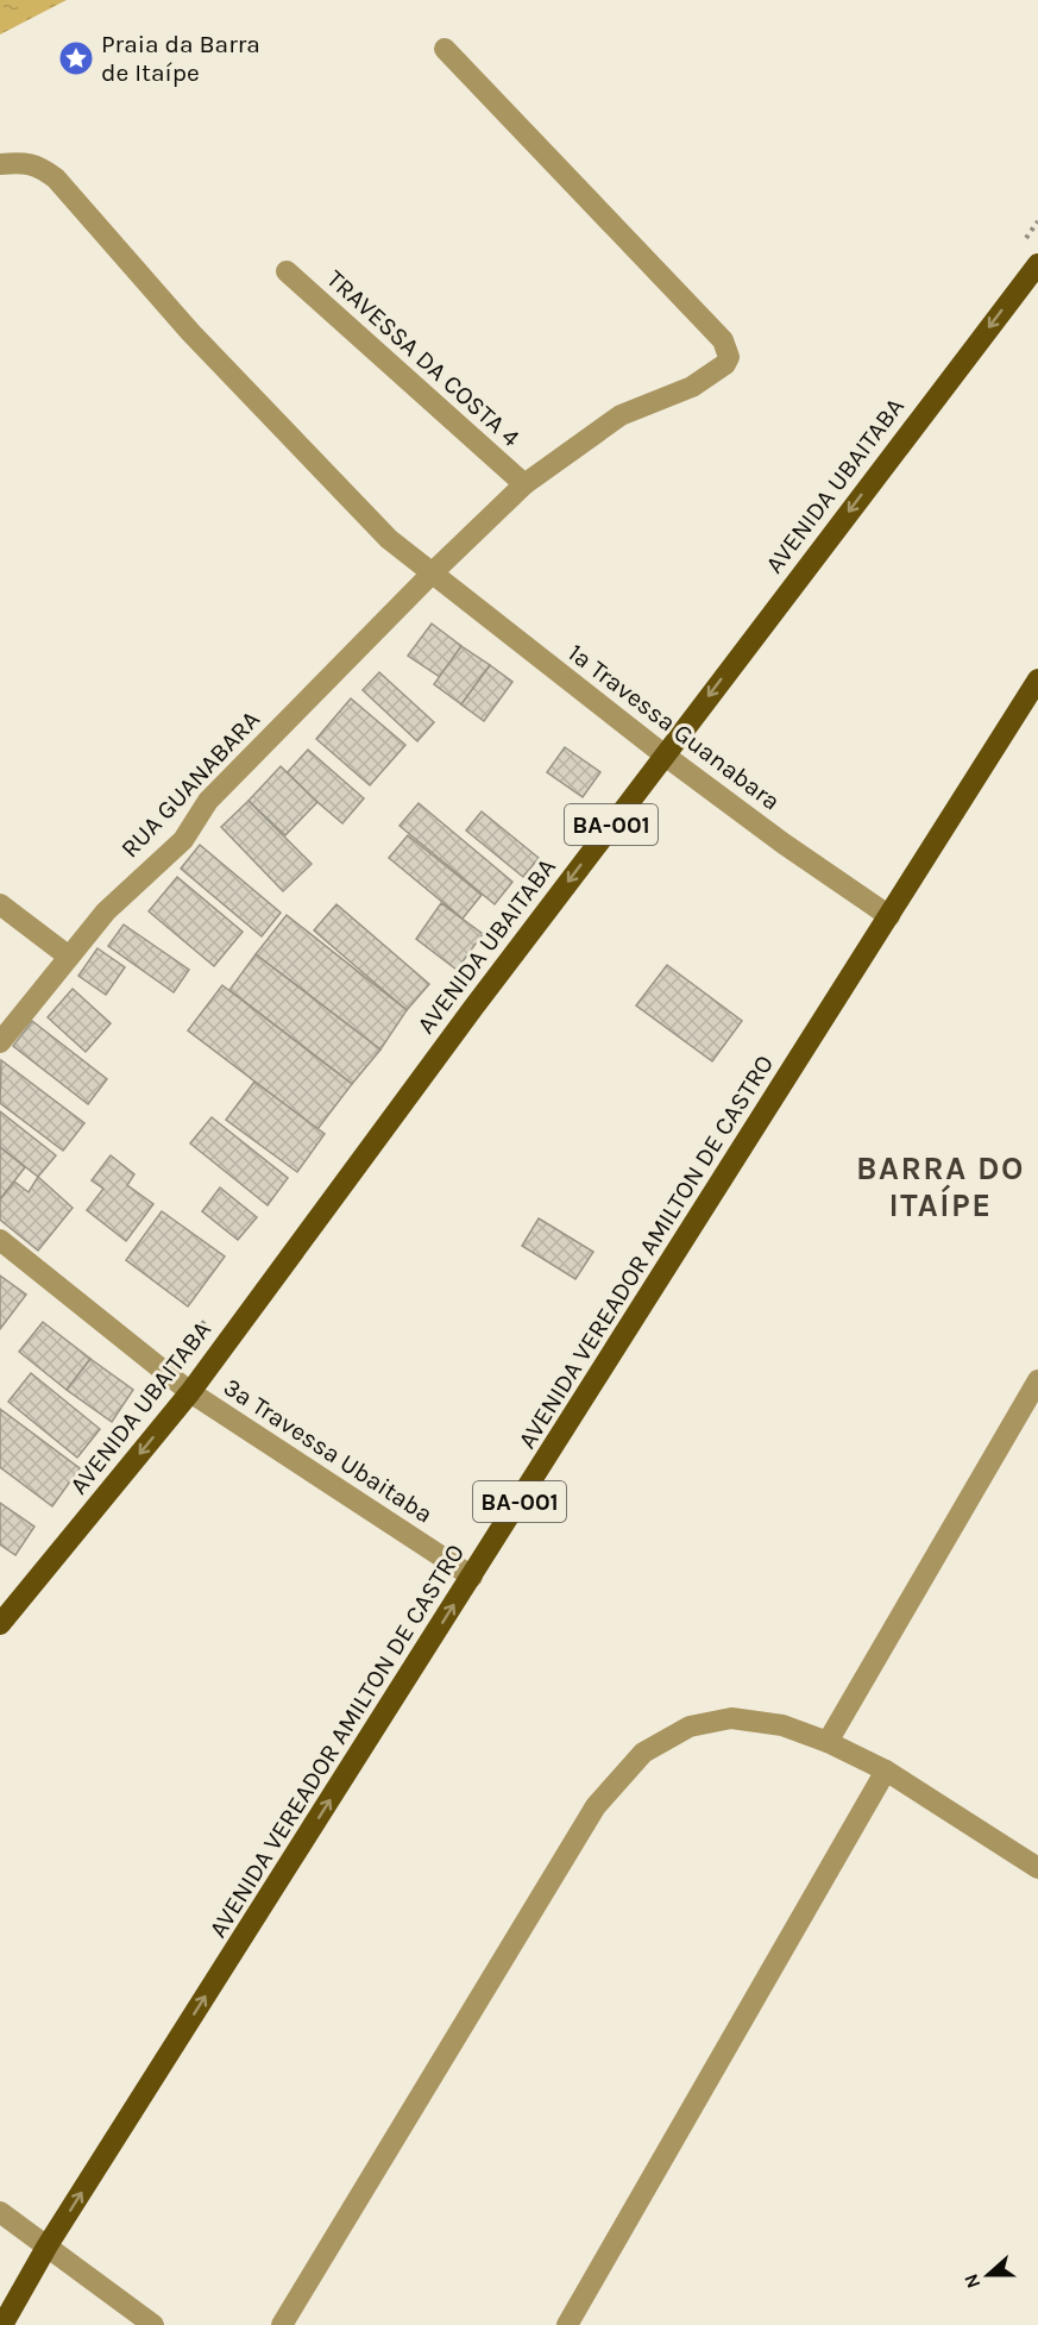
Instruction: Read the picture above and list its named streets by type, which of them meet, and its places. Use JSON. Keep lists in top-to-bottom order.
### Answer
{
  "streets": {
    "main road": ["AVENIDA UBAITABA", "BA-001", "AVENIDA VEREADOR AMILTON DE CASTRO"],
    "street": [
      "TRAVESSA DA COSTA 4",
      "1ª Travessa Guanabara",
      "RUA GUANABARA",
      "3ª Travessa Ubaitaba"
    ]
  },
  "crossings": [
    ["TRAVESSA DA COSTA 4", "RUA GUANABARA"],
    ["AVENIDA UBAITABA", "1ª Travessa Guanabara"],
    ["AVENIDA UBAITABA", "3ª Travessa Ubaitaba"],
    ["1ª Travessa Guanabara", "RUA GUANABARA"],
    ["1ª Travessa Guanabara", "AVENIDA VEREADOR AMILTON DE CASTRO"],
    ["AVENIDA VEREADOR AMILTON DE CASTRO", "3ª Travessa Ubaitaba"]
  ],
  "one_way": ["AVENIDA UBAITABA", "AVENIDA VEREADOR AMILTON DE CASTRO"],
  "districts": ["BARRA DO ITAÍPE"],
  "places": {
    "place": ["Praia da Barra de Itaípe"]
  },
  "north": "left"
}
